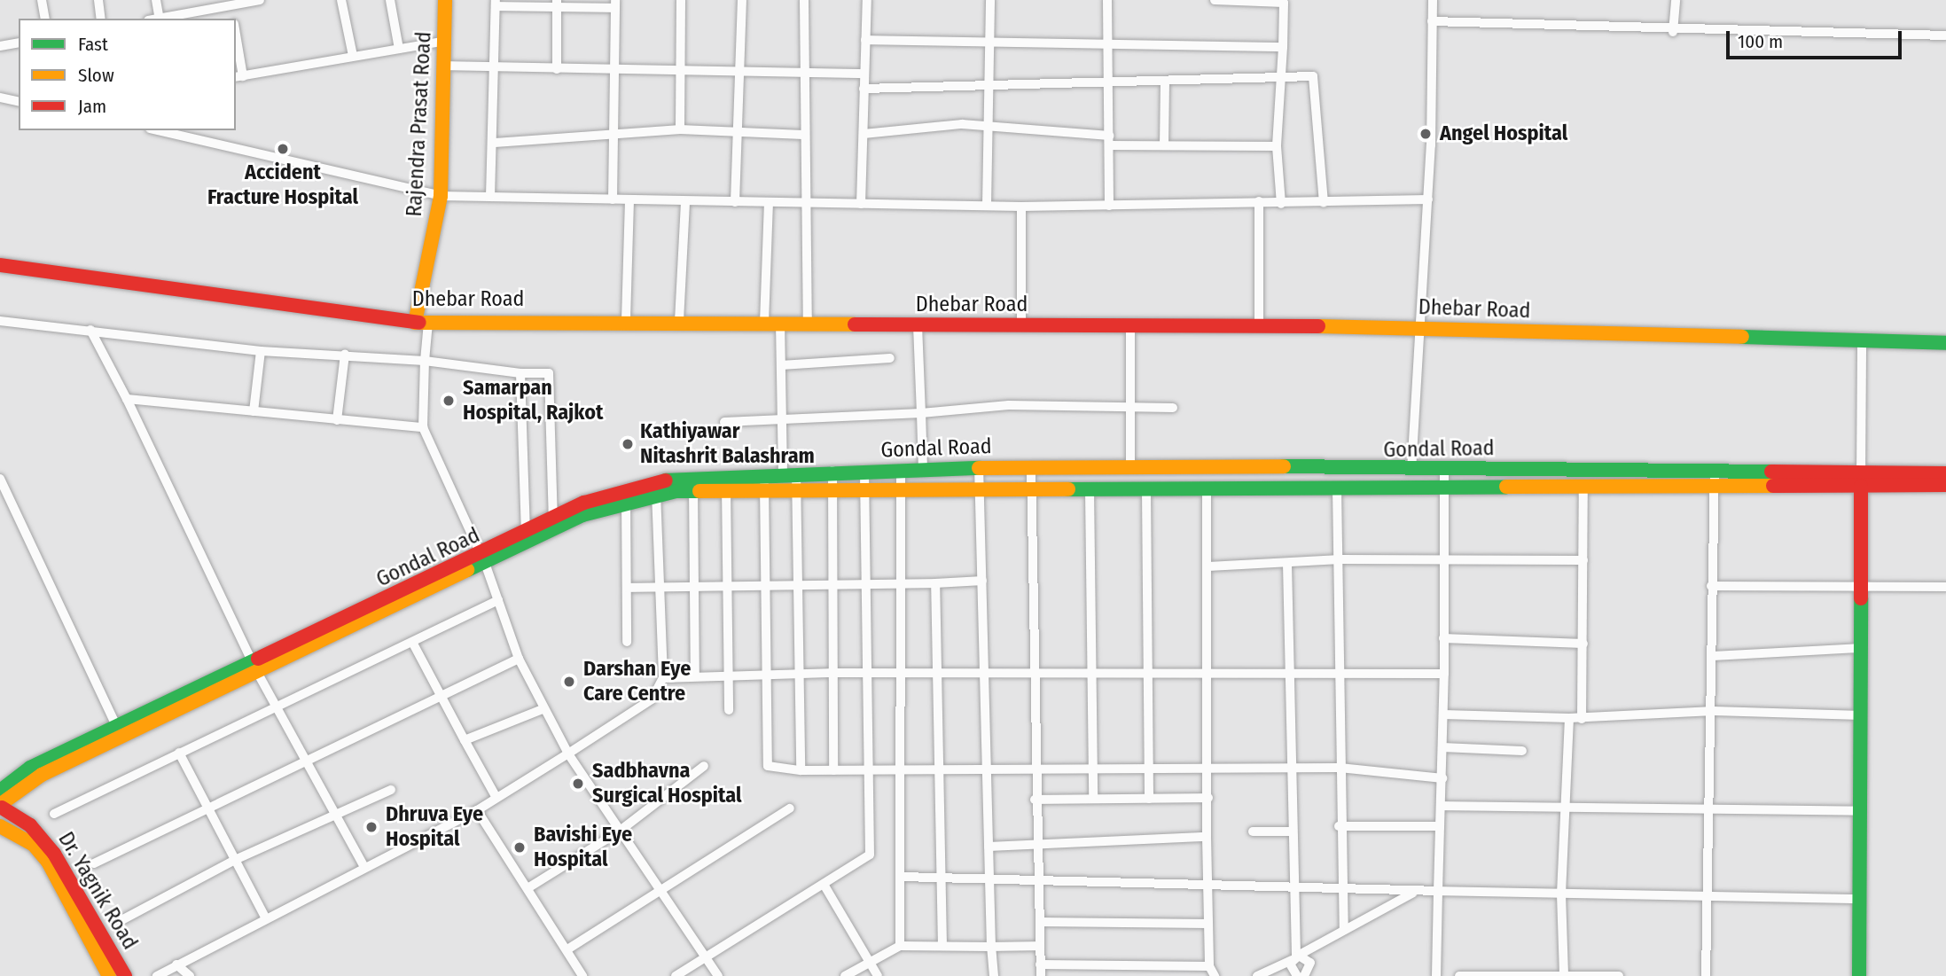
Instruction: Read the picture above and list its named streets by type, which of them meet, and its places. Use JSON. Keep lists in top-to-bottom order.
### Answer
{
  "streets": {
    "main road": [
      "Rajendra Prasat Road",
      "Dhebar Road",
      "Gondal Road",
      "Dr. Yagnik Road"
    ]
  },
  "crossings": [
    ["Rajendra Prasat Road", "Dhebar Road"],
    ["Gondal Road", "Dr. Yagnik Road"]
  ],
  "places": [
    "Angel Hospital",
    "Accident Fracture Hospital",
    "Samarpan Hospital, Rajkot",
    "Kathiyawar Nitashrit Balashram",
    "Darshan Eye Care Centre",
    "Sadbhavna Surgical Hospital",
    "Dhruva Eye Hospital",
    "Bavishi Eye Hospital"
  ],
  "legend": ["Fast", "Slow", "Jam"],
  "scale_bar": "100 m"
}
